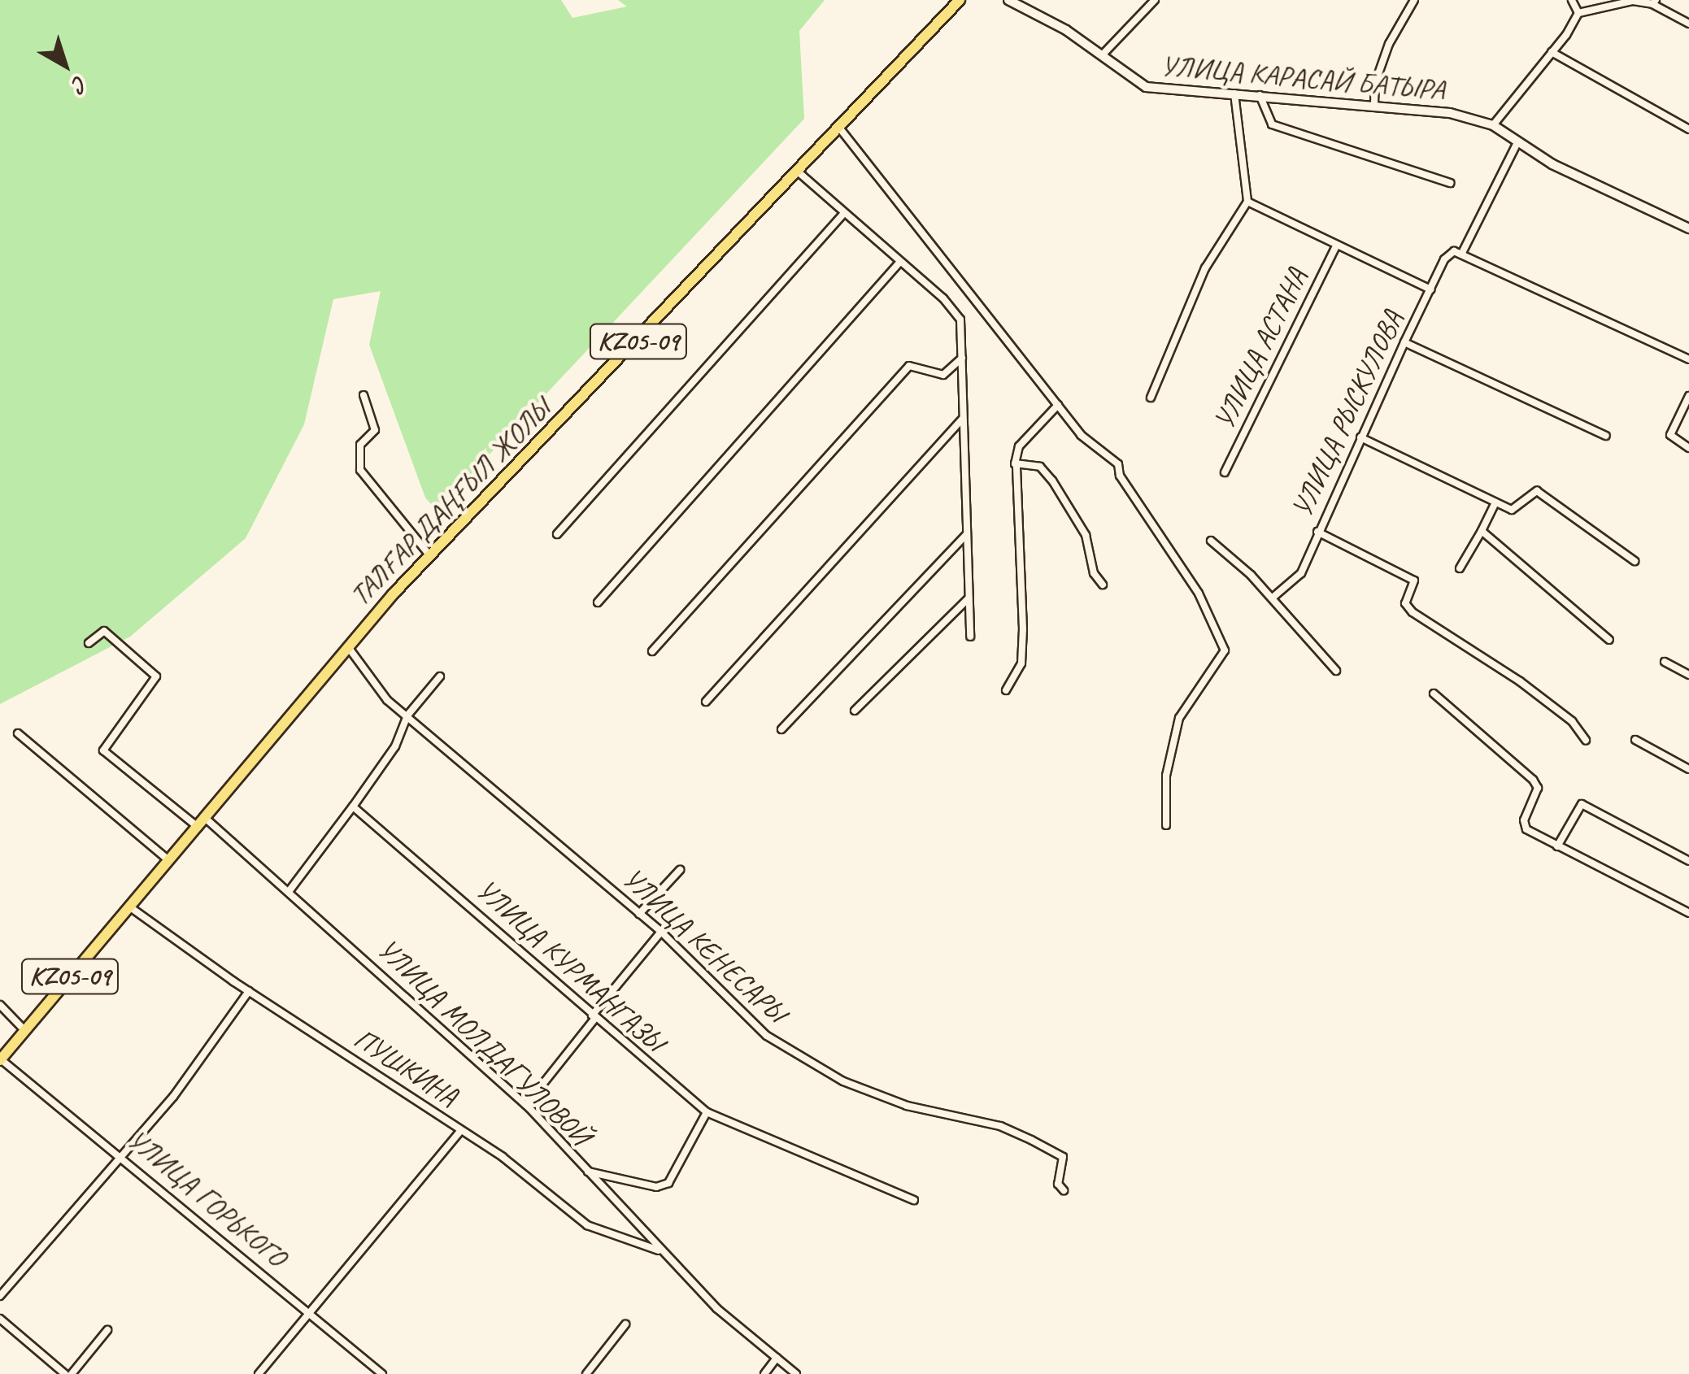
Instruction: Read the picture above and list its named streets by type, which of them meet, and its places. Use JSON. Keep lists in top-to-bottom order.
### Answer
{
  "streets": {
    "main road": ["KZ05-09", "ТАЛҒАР ДАҢҒЫЛ ЖОЛЫ"],
    "street": [
      "УЛИЦА КАРАСАЙ БАТЫРА",
      "УЛИЦА АСТАНА",
      "УЛИЦА РЫСКУЛОВА",
      "УЛИЦА КЕНЕСАРЫ",
      "УЛИЦА КУРМАНГАЗЫ",
      "УЛИЦА МОЛДАГУЛОВОЙ",
      "ПУШКИНА",
      "УЛИЦА ГОРЬКОГО"
    ]
  },
  "crossings": [
    ["ТАЛҒАР ДАҢҒЫЛ ЖОЛЫ", "УЛИЦА КЕНЕСАРЫ"],
    ["ТАЛҒАР ДАҢҒЫЛ ЖОЛЫ", "УЛИЦА МОЛДАГУЛОВОЙ"],
    ["ТАЛҒАР ДАҢҒЫЛ ЖОЛЫ", "ПУШКИНА"],
    ["ТАЛҒАР ДАҢҒЫЛ ЖОЛЫ", "УЛИЦА ГОРЬКОГО"],
    ["УЛИЦА МОЛДАГУЛОВОЙ", "ПУШКИНА"]
  ],
  "north": "bottom right"
}
